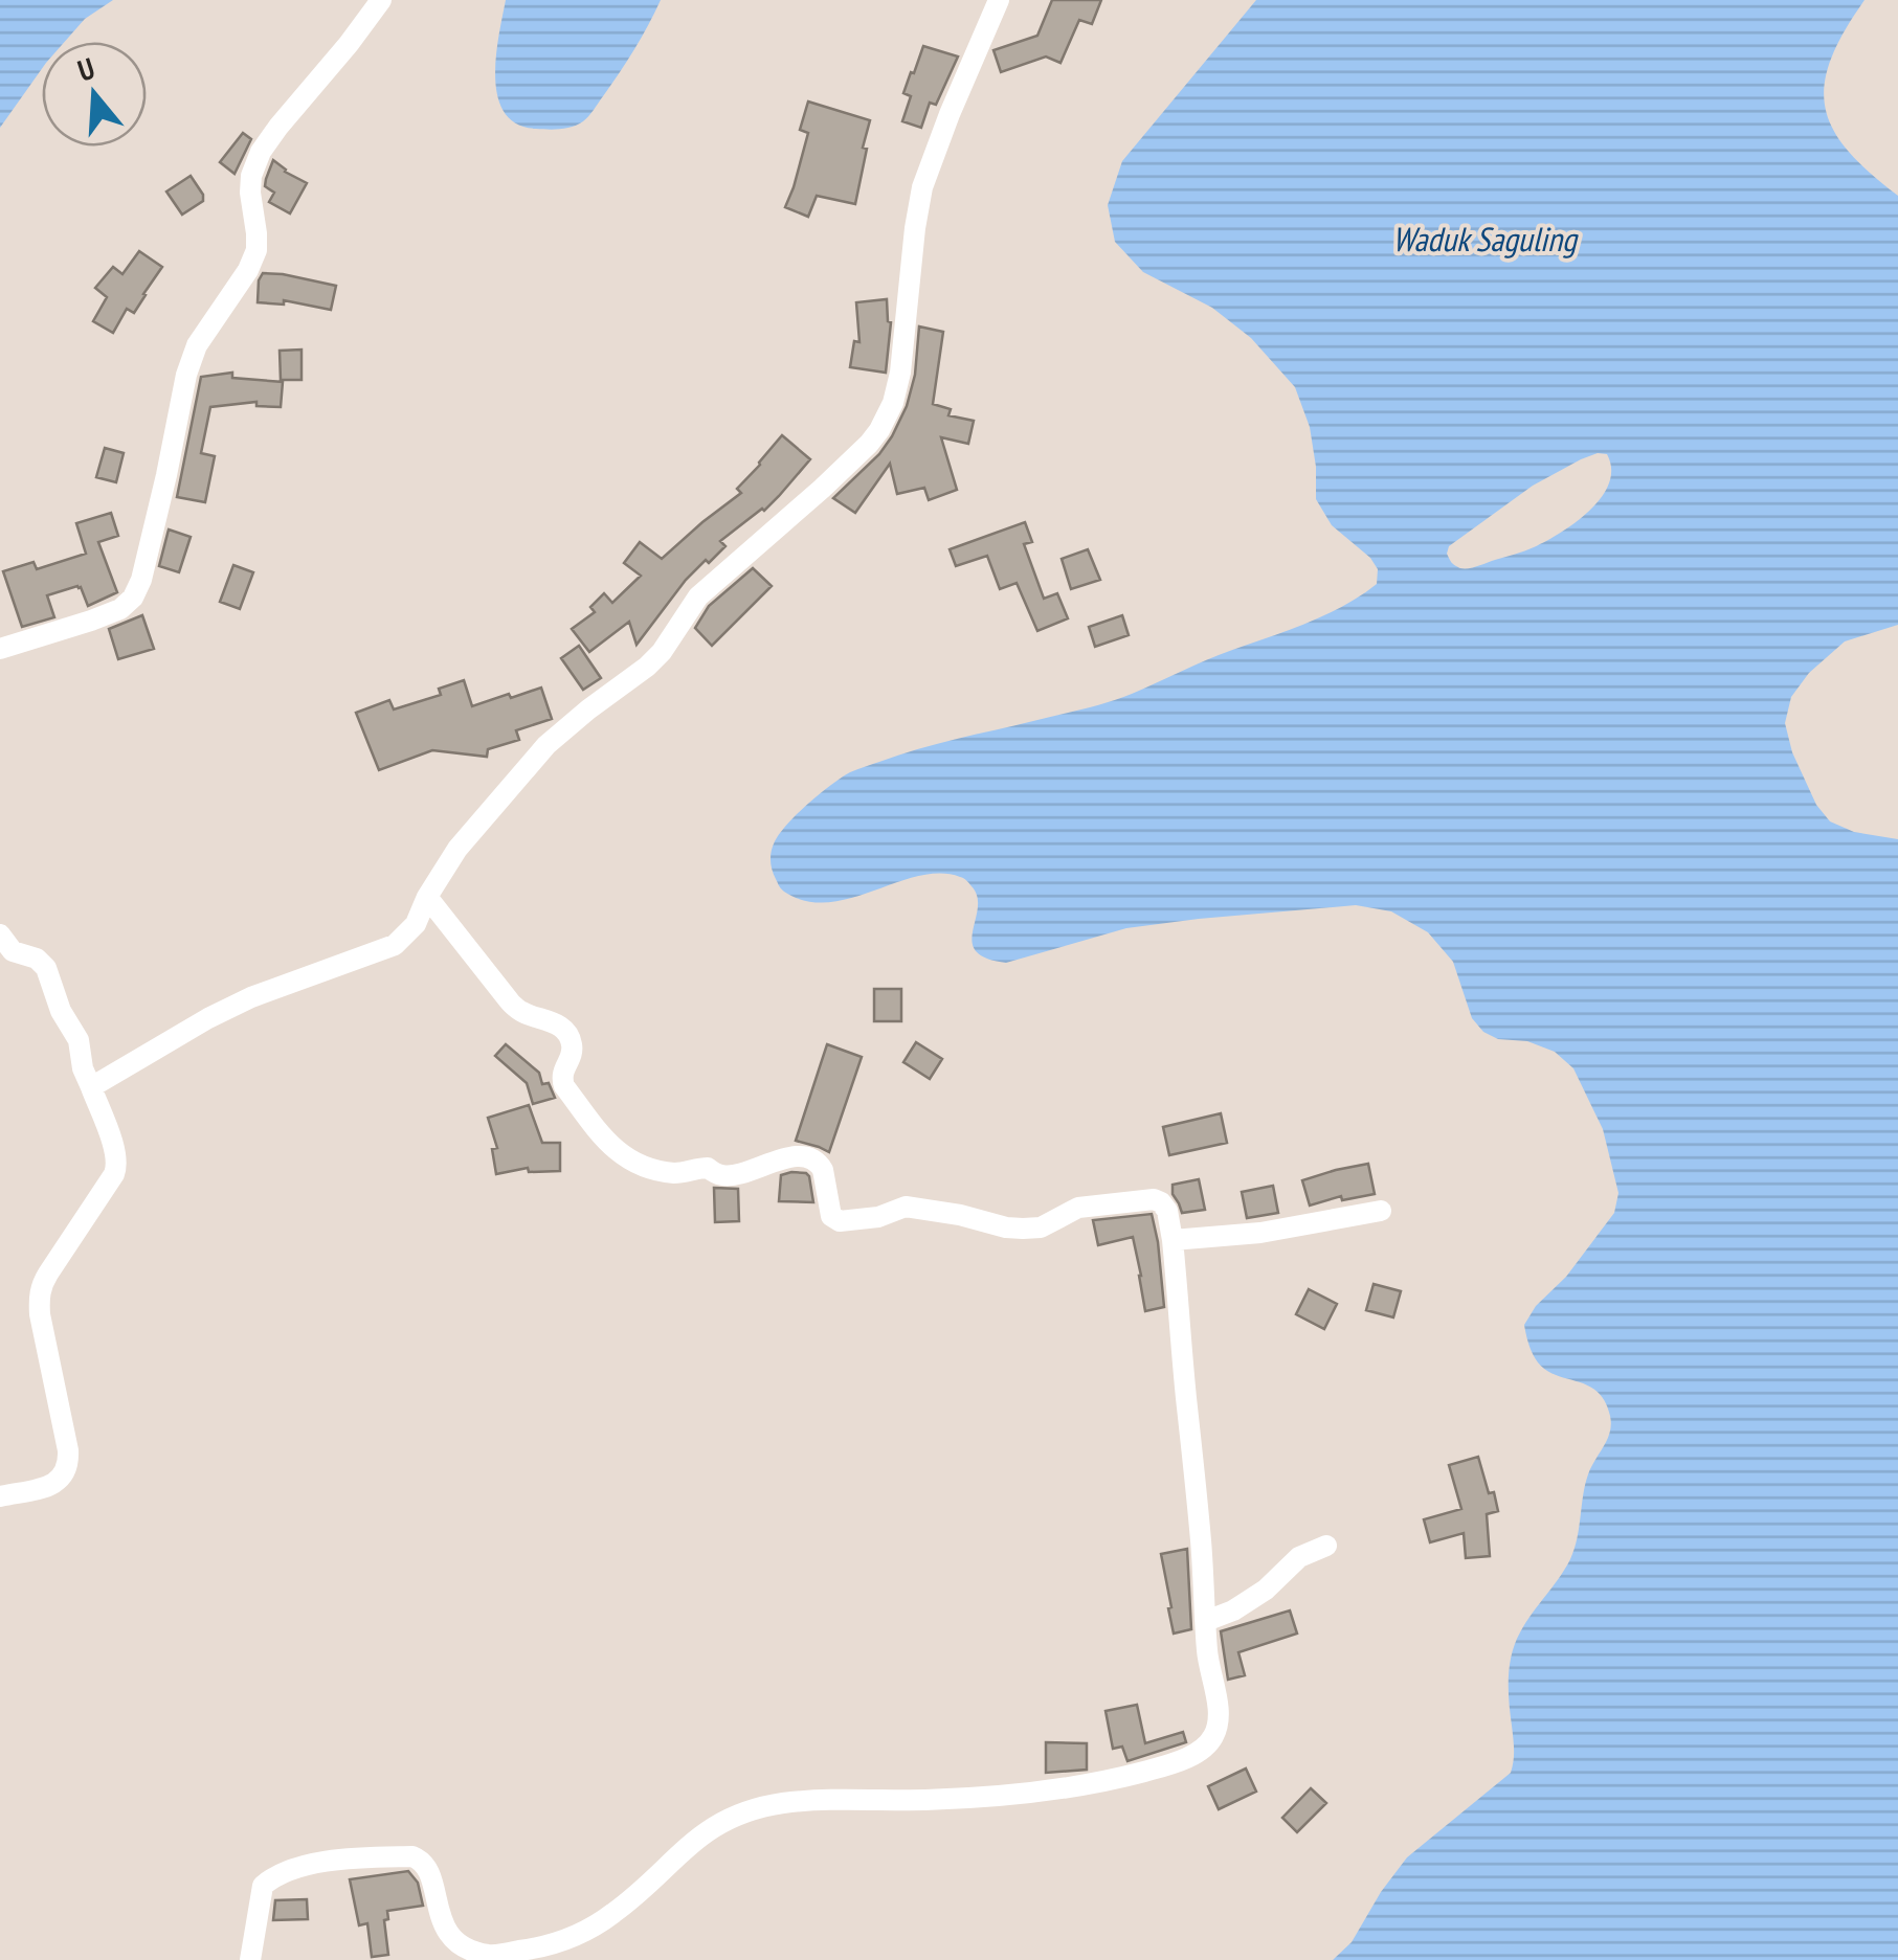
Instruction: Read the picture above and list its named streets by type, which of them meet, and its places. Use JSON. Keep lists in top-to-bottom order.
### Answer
{
  "water": ["Waduk Saguling"],
  "north": "top"
}
